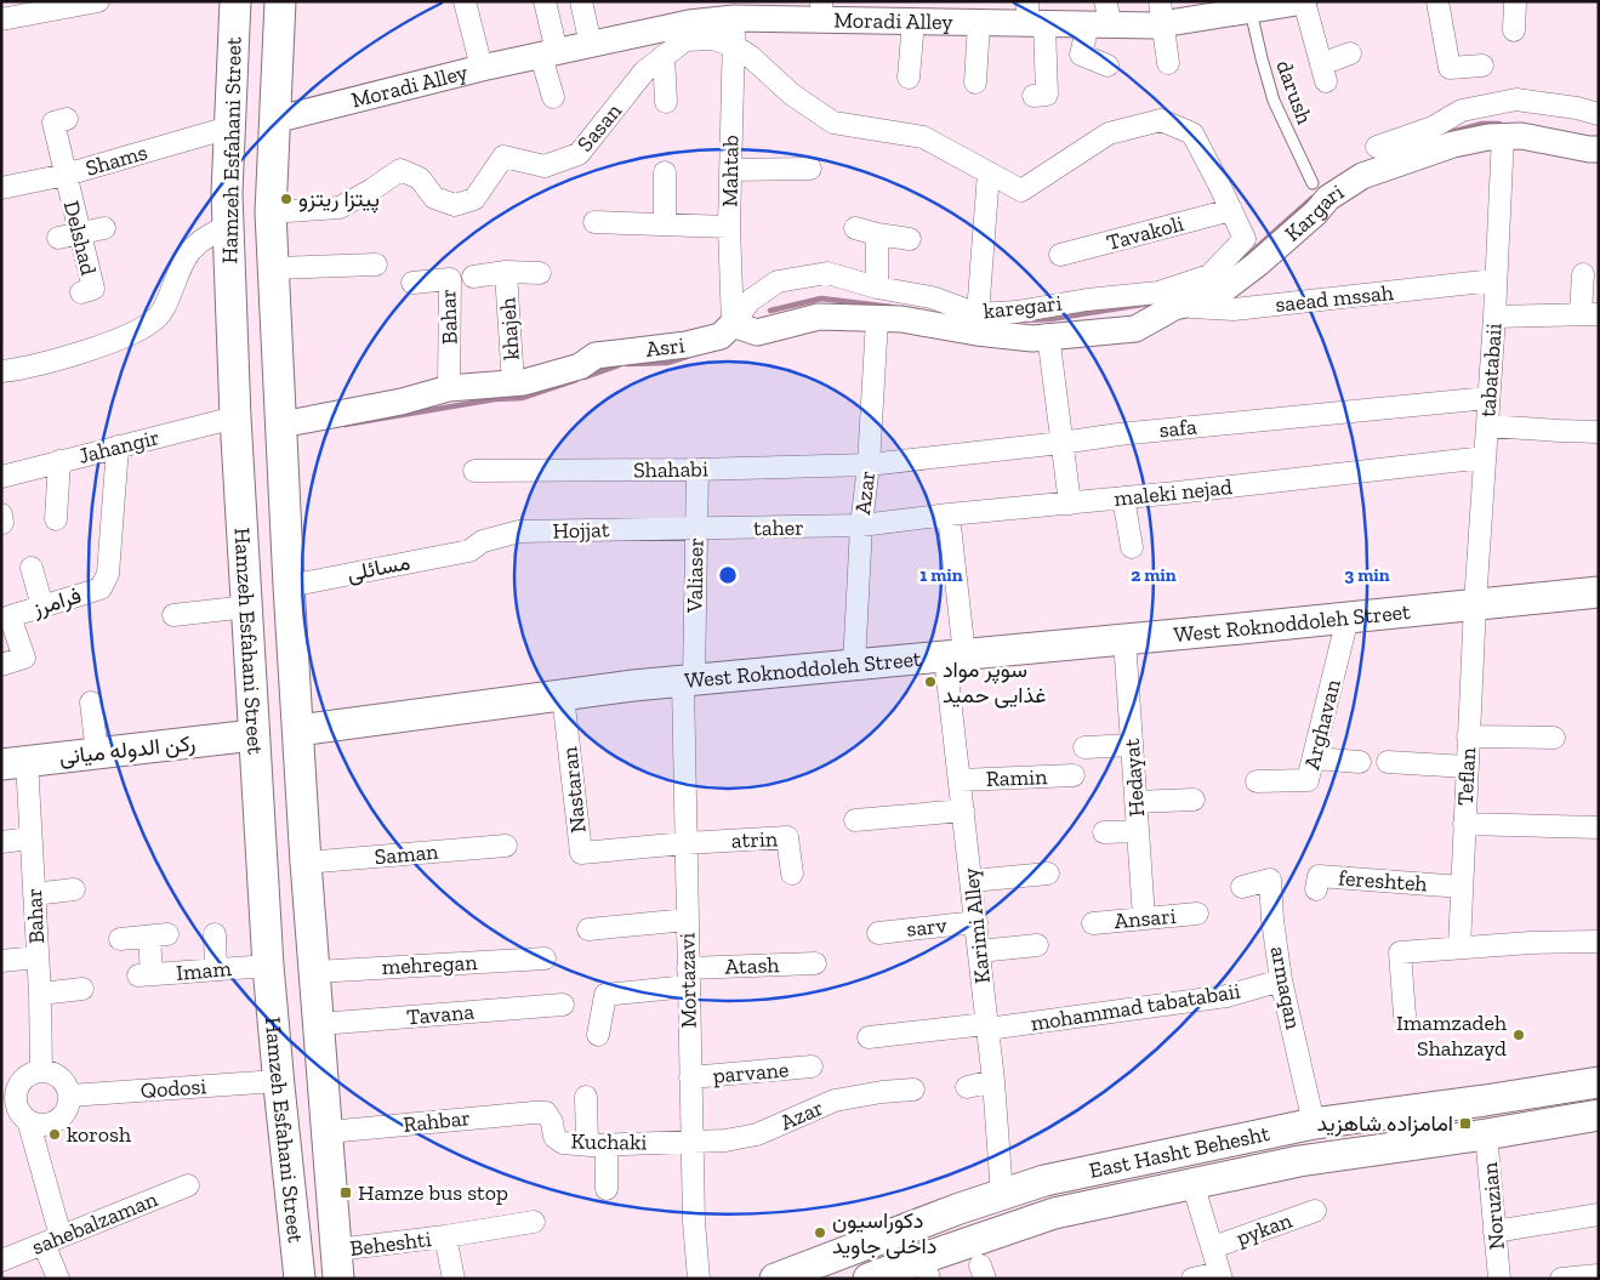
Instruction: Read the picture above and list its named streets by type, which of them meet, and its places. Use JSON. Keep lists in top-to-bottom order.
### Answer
{
  "streets": {
    "main road": [
      "Hamzeh Esfahani Street",
      "West Roknoddoleh Street",
      "رکن الدوله میانی",
      "East Hasht Behesht"
    ],
    "street": [
      "Moradi Alley",
      "Sasan",
      "Shams",
      "Mahtab",
      "Kargari",
      "Tavakoli",
      "Delshad",
      "saead mssah",
      "karegari",
      "Bahar",
      "khajeh",
      "Asri",
      "tabatabaii",
      "safa",
      "Jahangir",
      "Shahabi",
      "Azar",
      "maleki nejad",
      "taher",
      "Hojjat",
      "مسائلی",
      "Valiaser",
      "فرامرز",
      "Arghavan",
      "Teflan",
      "Ramin",
      "Hedayat",
      "Nastaran",
      "atrin",
      "Saman",
      "fereshteh",
      "Ansari",
      "Karimi Alley",
      "sarv",
      "mehregan",
      "Atash",
      "Imam",
      "Mortazavi",
      "armaqan",
      "mohammad tabatabaii",
      "Tavana",
      "parvane",
      "Qodosi",
      "Rahbar",
      "Kuchaki",
      "Noruzian",
      "sahebalzaman",
      "pykan",
      "Beheshti"
    ],
    "lane": ["darush"]
  },
  "crossings": [
    ["Moradi Alley", "darush"],
    ["Moradi Alley", "Hamzeh Esfahani Street"],
    ["Moradi Alley", "Mahtab"],
    ["Sasan", "Hamzeh Esfahani Street"],
    ["Sasan", "Mahtab"],
    ["Hamzeh Esfahani Street", "Shams"],
    ["Hamzeh Esfahani Street", "Asri"],
    ["Hamzeh Esfahani Street", "Jahangir"],
    ["Hamzeh Esfahani Street", "مسائلی"],
    ["Hamzeh Esfahani Street", "West Roknoddoleh Street"],
    ["Hamzeh Esfahani Street", "رکن الدوله میانی"],
    ["Hamzeh Esfahani Street", "Saman"],
    ["Hamzeh Esfahani Street", "mehregan"],
    ["Hamzeh Esfahani Street", "Imam"],
    ["Hamzeh Esfahani Street", "Tavana"],
    ["Hamzeh Esfahani Street", "Qodosi"],
    ["Hamzeh Esfahani Street", "Rahbar"],
    ["Hamzeh Esfahani Street", "Beheshti"],
    ["Shams", "Delshad"],
    ["Mahtab", "karegari"],
    ["Mahtab", "Asri"],
    ["Kargari", "saead mssah"],
    ["Kargari", "tabatabaii"],
    ["Tavakoli", "karegari"],
    ["saead mssah", "tabatabaii"],
    ["karegari", "Asri"],
    ["Bahar", "Asri"],
    ["Bahar", "رکن الدوله میانی"],
    ["Bahar", "Qodosi"],
    ["khajeh", "Asri"],
    ["tabatabaii", "safa"],
    ["tabatabaii", "maleki nejad"],
    ["tabatabaii", "West Roknoddoleh Street"],
    ["tabatabaii", "Teflan"],
    ["safa", "Shahabi"],
    ["safa", "Azar"],
    ["Jahangir", "فرامرز"],
    ["Shahabi", "Azar"],
    ["Shahabi", "Valiaser"],
    ["Azar", "maleki nejad"],
    ["Azar", "taher"],
    ["Azar", "West Roknoddoleh Street"],
    ["Azar", "Mortazavi"],
    ["Azar", "Kuchaki"],
    ["maleki nejad", "taher"],
    ["maleki nejad", "Karimi Alley"],
    ["taher", "Hojjat"],
    ["taher", "Valiaser"],
    ["Hojjat", "مسائلی"],
    ["Hojjat", "Valiaser"],
    ["Valiaser", "West Roknoddoleh Street"],
    ["Valiaser", "Mortazavi"],
    ["West Roknoddoleh Street", "Arghavan"],
    ["West Roknoddoleh Street", "Teflan"],
    ["West Roknoddoleh Street", "Hedayat"],
    ["West Roknoddoleh Street", "Nastaran"],
    ["West Roknoddoleh Street", "Karimi Alley"],
    ["West Roknoddoleh Street", "Mortazavi"],
    ["Teflan", "fereshteh"],
    ["Ramin", "Karimi Alley"],
    ["Hedayat", "Ansari"],
    ["Nastaran", "atrin"],
    ["Nastaran", "Mortazavi"],
    ["atrin", "Mortazavi"],
    ["Karimi Alley", "sarv"],
    ["Karimi Alley", "mohammad tabatabaii"],
    ["Karimi Alley", "East Hasht Behesht"],
    ["Atash", "Mortazavi"],
    ["Mortazavi", "parvane"],
    ["Mortazavi", "Kuchaki"],
    ["armaqan", "mohammad tabatabaii"],
    ["armaqan", "East Hasht Behesht"],
    ["Rahbar", "Kuchaki"],
    ["East Hasht Behesht", "Noruzian"]
  ],
  "places": {
    "other": [
      "پیتزا ریتزو",
      "سوپر مواد غذایی حمید",
      "Imamzadeh Shahzayd",
      "korosh",
      "دکوراسیون داخلی جاوید"
    ],
    "transit": ["امامزاده شاهزید", "Hamze bus stop"]
  },
  "rings": ["1 min", "2 min", "3 min"]
}
